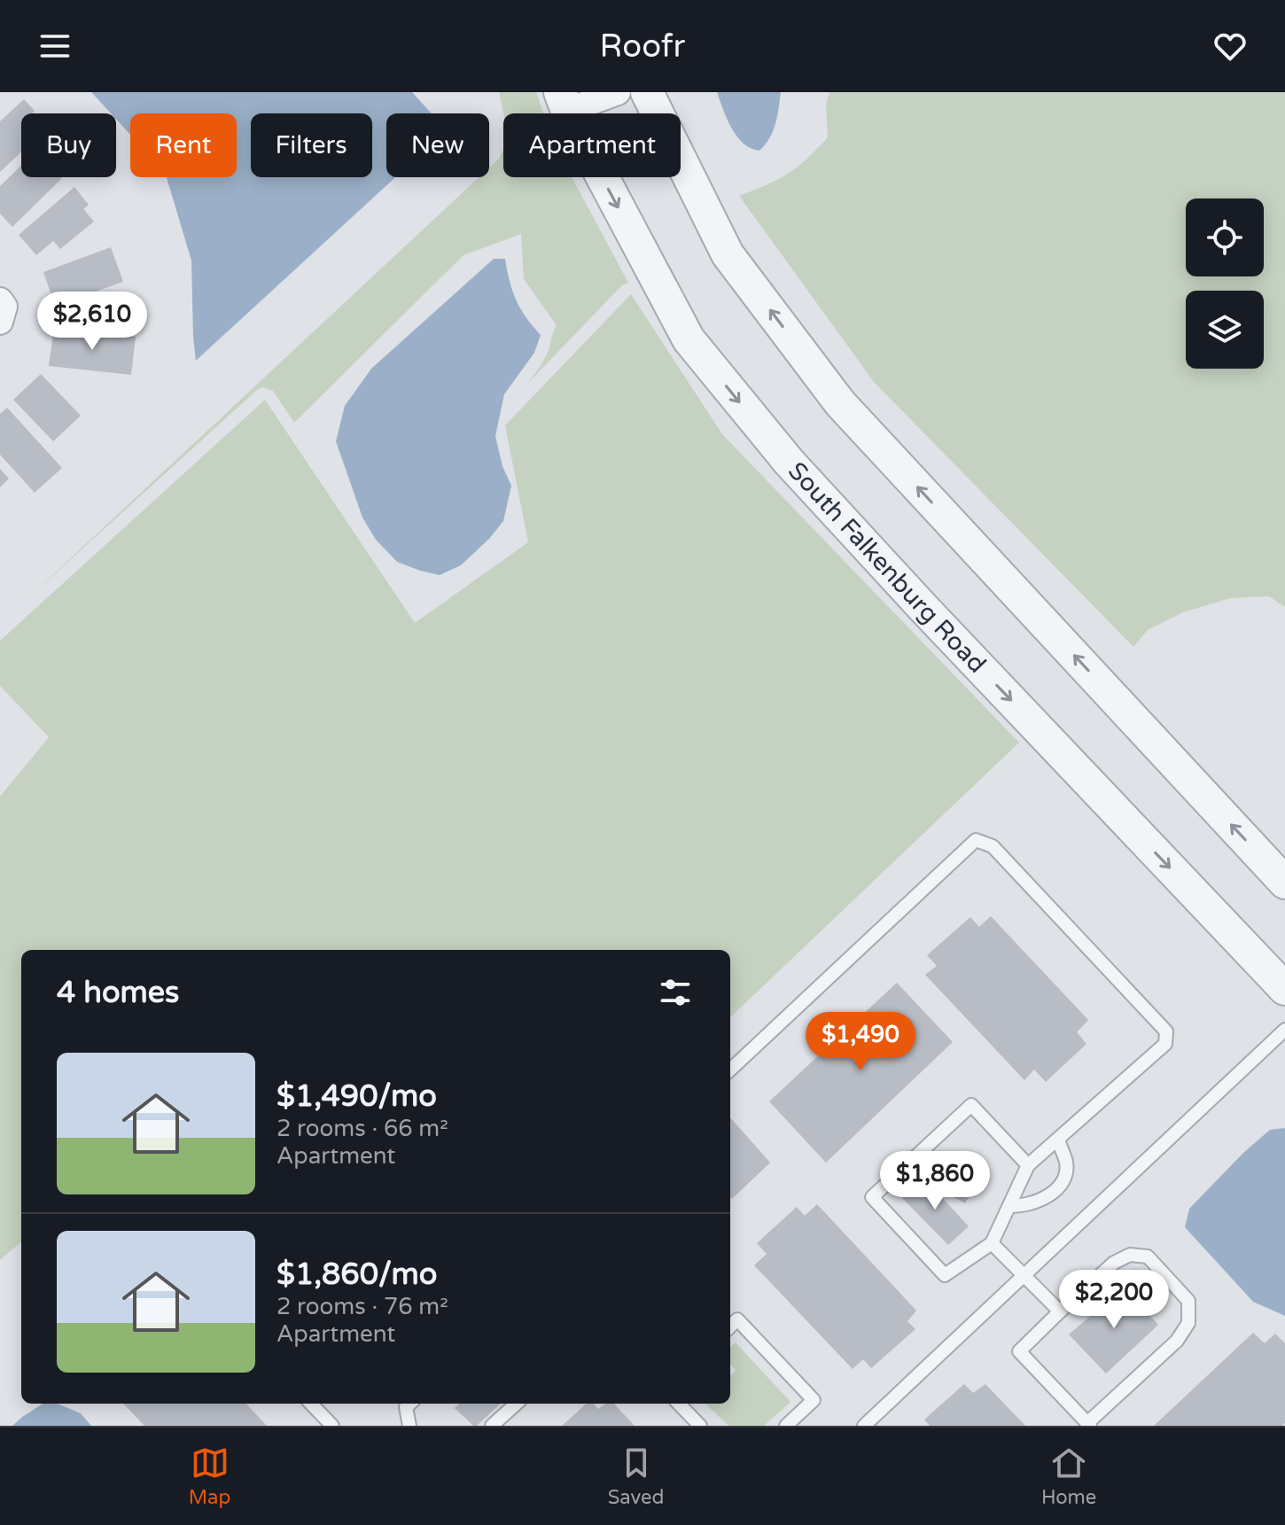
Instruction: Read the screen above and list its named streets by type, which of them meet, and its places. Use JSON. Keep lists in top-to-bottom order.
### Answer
{
  "streets": {
    "street": ["South Falkenburg Road"]
  },
  "page": {
    "header": "Roofr",
    "chip": [
      "Buy",
      "Rent",
      "Filters",
      "New",
      "Apartment"
    ],
    "price": [
      "$2,610",
      "$1,490",
      "$1,860",
      "$2,200"
    ],
    "heading": "4 homes",
    "list": [
      {
        "name": "$1,490/mo",
        "note": "2 rooms · 66 m² · Apartment"
      },
      {
        "name": "$1,860/mo",
        "note": "2 rooms · 76 m² · Apartment"
      }
    ],
    "tabs": ["Map", "Saved", "Home"]
  }
}
